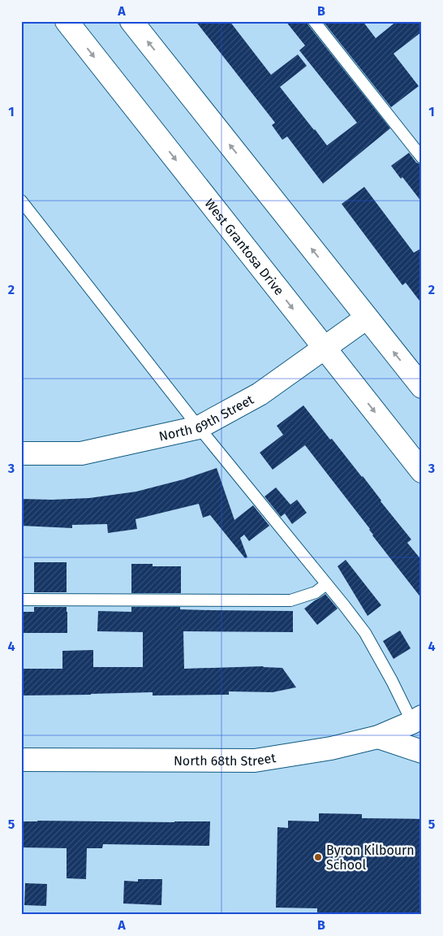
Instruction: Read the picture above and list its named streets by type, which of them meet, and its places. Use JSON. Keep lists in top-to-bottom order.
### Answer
{
  "streets": {
    "street": ["West Grantosa Drive", "North 69th Street", "North 68th Street"]
  },
  "crossings": [
    ["West Grantosa Drive", "North 69th Street"]
  ],
  "places": ["Byron Kilbourn School"],
  "grid": {
    "columns": ["A", "B"],
    "rows": [
      "1",
      "2",
      "3",
      "4",
      "5"
    ]
  }
}
